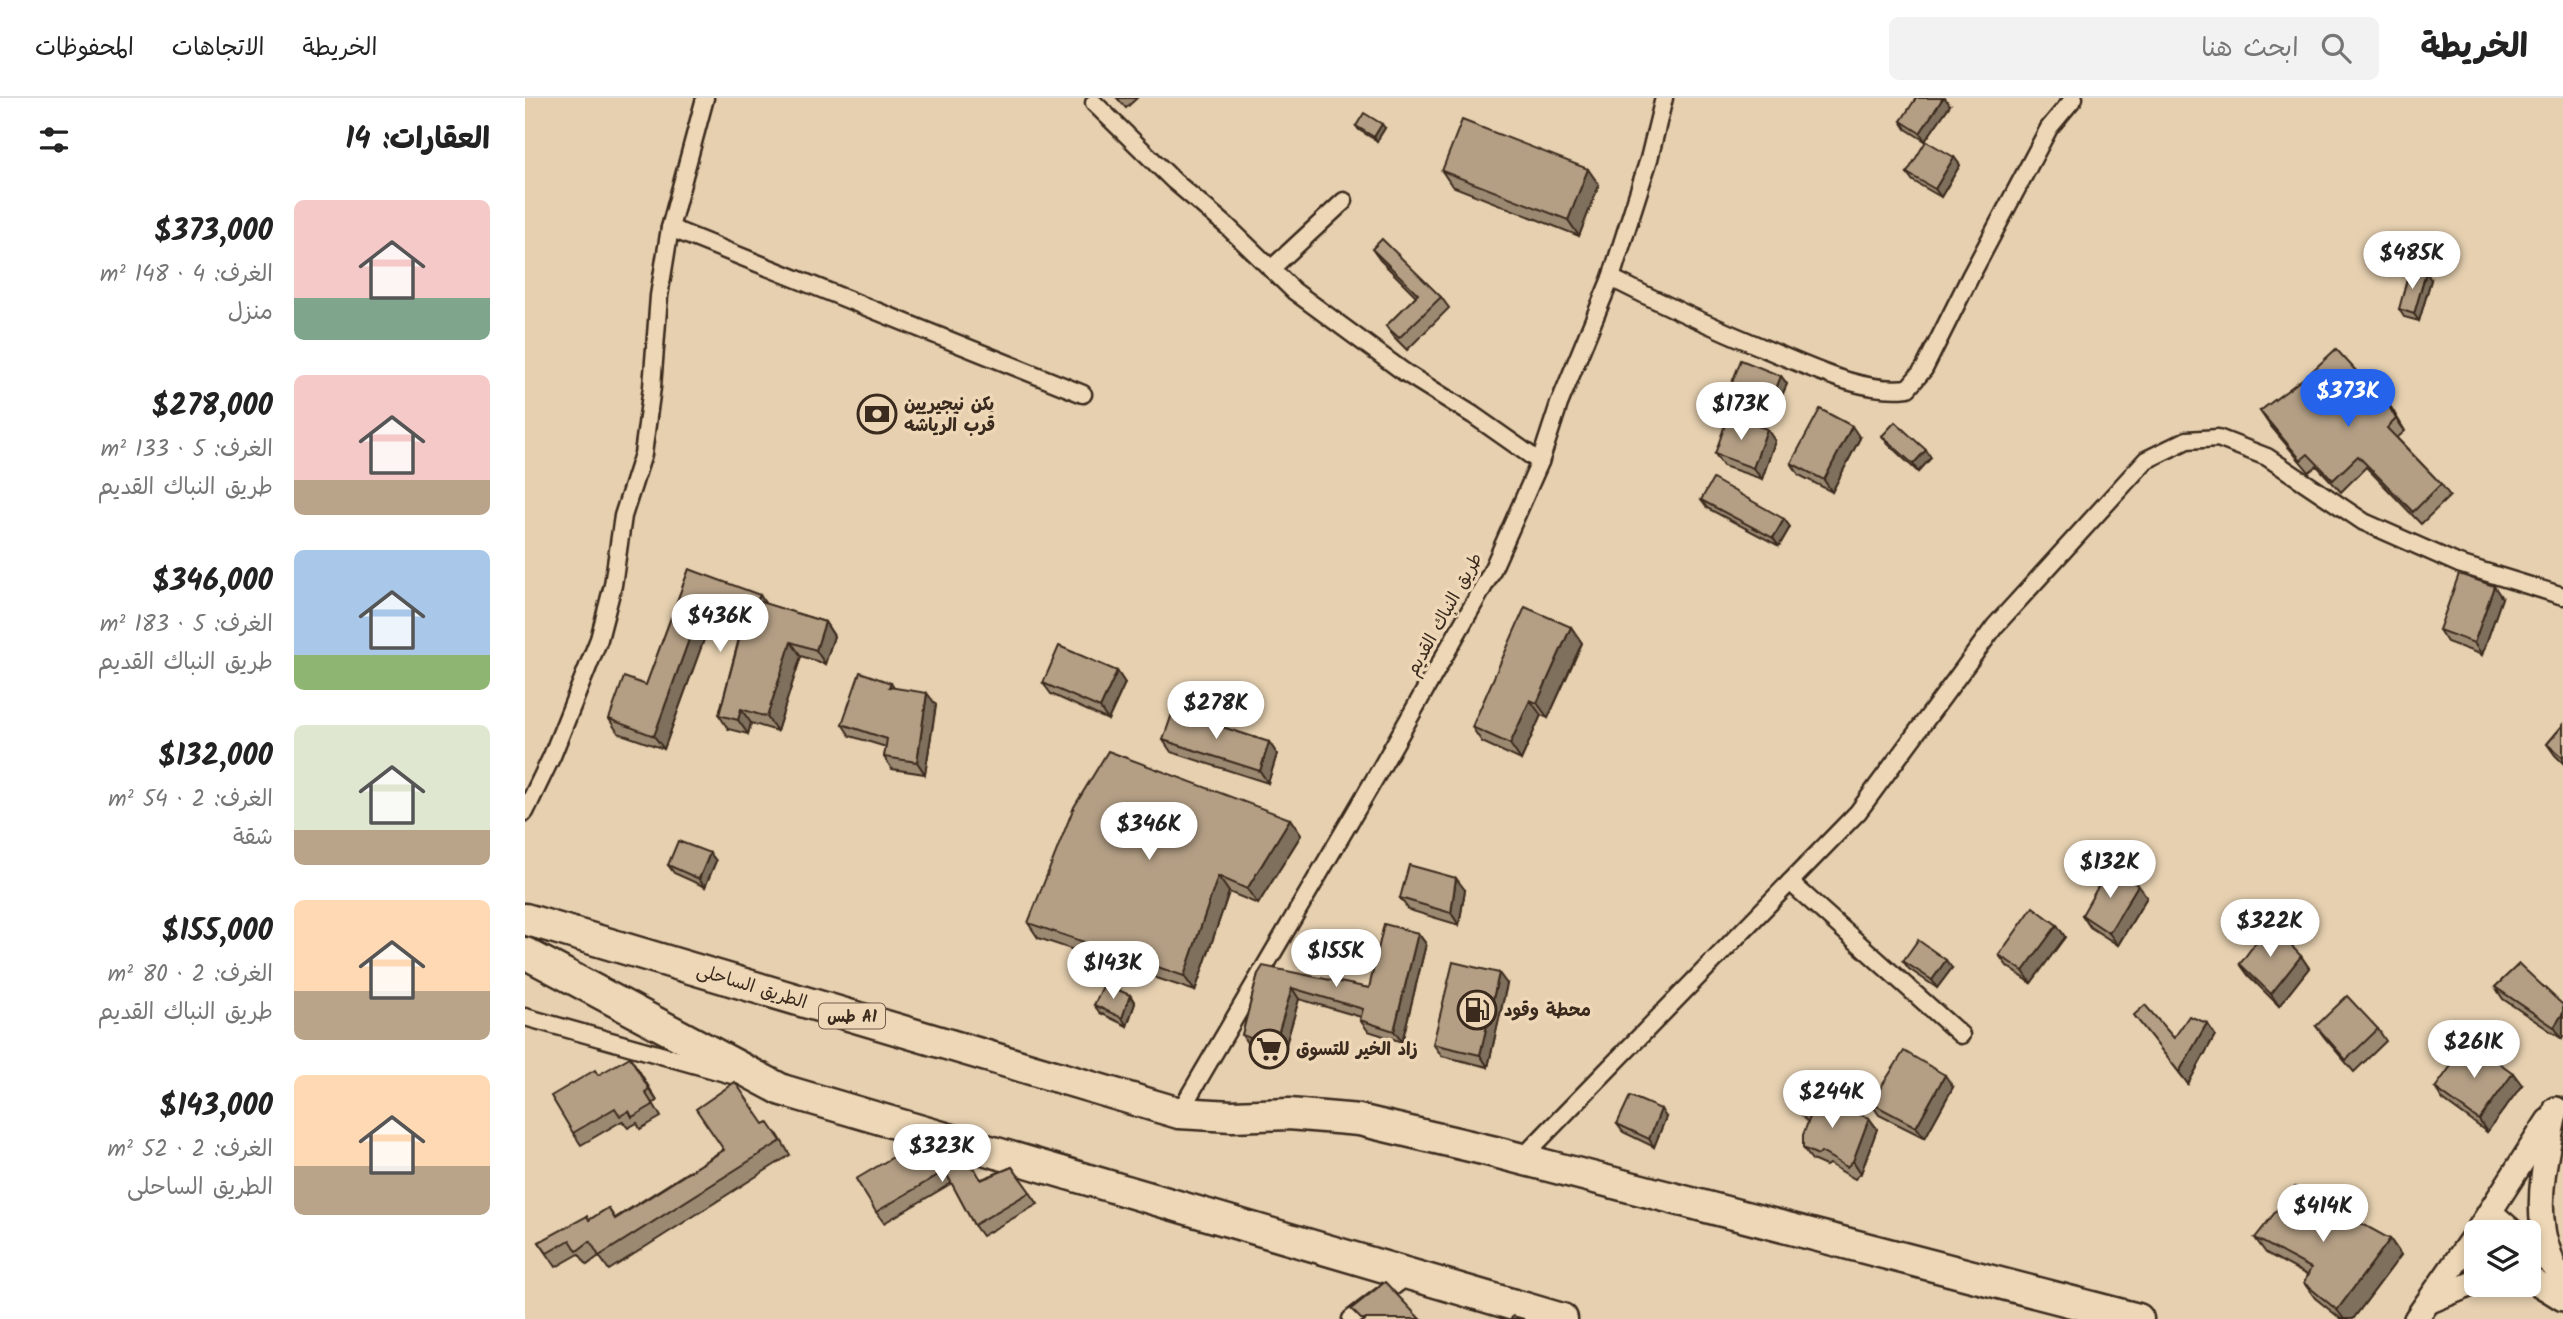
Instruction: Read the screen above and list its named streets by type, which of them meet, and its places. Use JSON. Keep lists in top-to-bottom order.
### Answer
{
  "streets": {
    "highway": ["الطريق الساحلى", "طس A1"],
    "street": ["طريق النباك القديم"]
  },
  "crossings": [
    ["طريق النباك القديم", "الطريق الساحلى"]
  ],
  "places": {
    "bank": ["يكن نيجيريين قرب الرياشه"],
    "fuel station": ["محطة وقود"],
    "supermarket": ["زاد الخير للتسوق"]
  },
  "page": {
    "header": "الخريطة",
    "search": "ابحث هنا",
    "nav": ["الخريطة", "الاتجاهات", "المحفوظات"],
    "heading": "العقارات: 14",
    "list": [
      {
        "name": "$373,000",
        "note": "الغرف: 4 · 148 m² · منزل"
      },
      {
        "name": "$278,000",
        "note": "الغرف: 5 · 133 m² · طريق النباك القديم"
      },
      {
        "name": "$346,000",
        "note": "الغرف: 5 · 183 m² · طريق النباك القديم"
      },
      {
        "name": "$132,000",
        "note": "الغرف: 2 · 54 m² · شقة"
      },
      {
        "name": "$155,000",
        "note": "الغرف: 2 · 80 m² · طريق النباك القديم"
      },
      {
        "name": "$143,000",
        "note": "الغرف: 2 · 52 m² · الطريق الساحلى"
      }
    ],
    "price": [
      "$485K",
      "$373K",
      "$173K",
      "$436K",
      "$278K",
      "$346K",
      "$132K",
      "$322K",
      "$155K",
      "$143K",
      "$261K",
      "$244K",
      "$323K",
      "$414K"
    ]
  }
}
